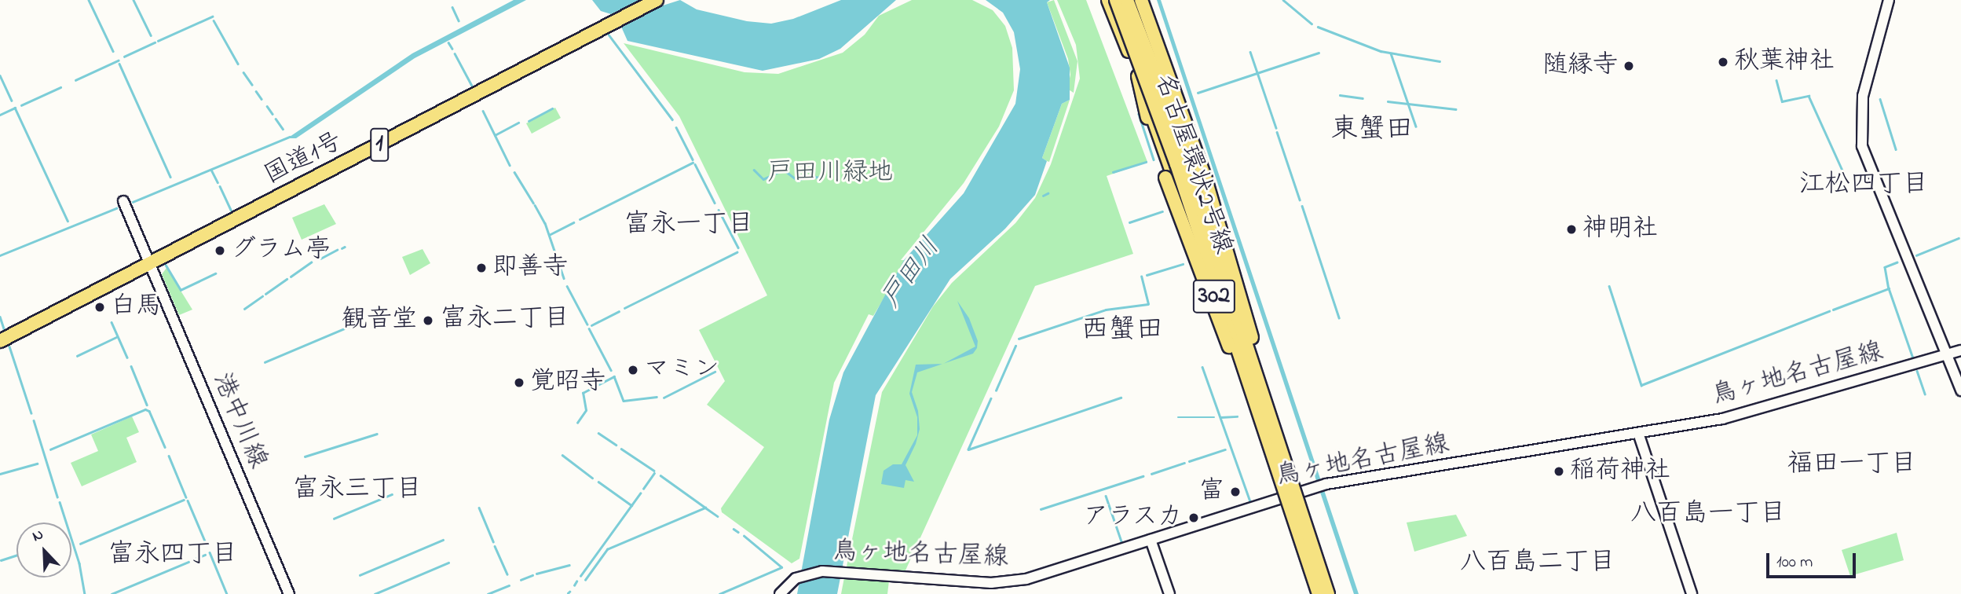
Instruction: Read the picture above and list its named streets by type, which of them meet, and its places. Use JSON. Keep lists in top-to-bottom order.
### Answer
{
  "streets": {
    "highway": [
      "1",
      "国道1号",
      "名古屋環状2号線",
      "302"
    ],
    "main road": ["鳥ヶ地名古屋線", "港中川線"]
  },
  "crossings": [
    ["国道1号", "港中川線"],
    ["名古屋環状2号線", "鳥ヶ地名古屋線"]
  ],
  "districts": [
    "東蟹田",
    "江松四丁目",
    "富永一丁目",
    "富永二丁目",
    "西蟹田",
    "福田一丁目",
    "富永三丁目",
    "八百島一丁目",
    "富永四丁目",
    "八百島二丁目"
  ],
  "water": ["戸田川"],
  "parks": ["戸田川緑地"],
  "places": [
    "秋葉神社",
    "随縁寺",
    "神明社",
    "グラム亭",
    "即善寺",
    "白馬",
    "観音堂",
    "マミン",
    "覚昭寺",
    "稲荷神社",
    "富",
    "アラスカ"
  ],
  "scale_bar": "100 m",
  "north": "top left"
}
